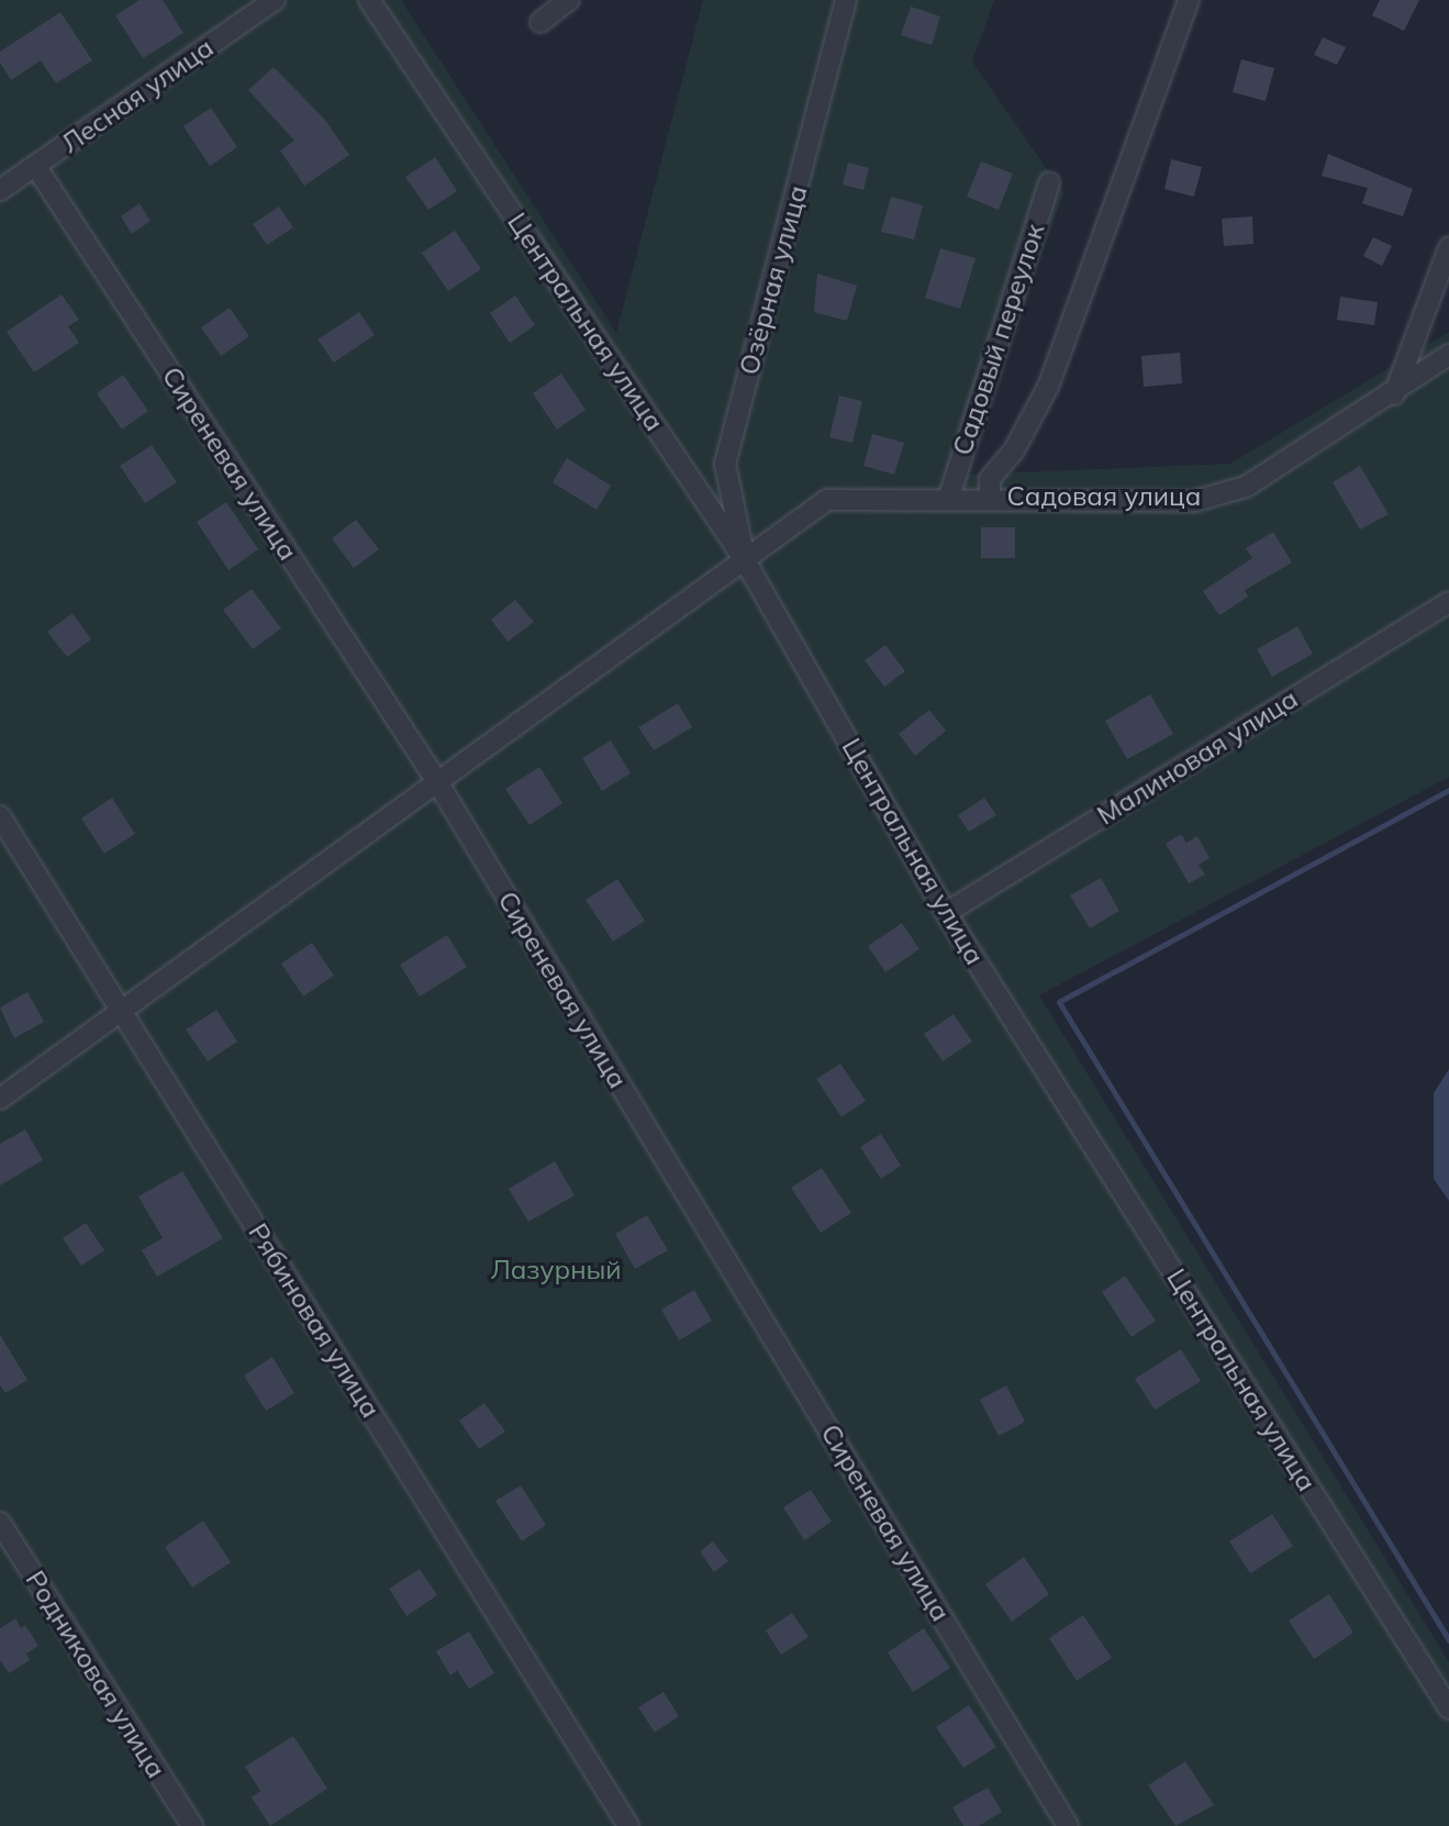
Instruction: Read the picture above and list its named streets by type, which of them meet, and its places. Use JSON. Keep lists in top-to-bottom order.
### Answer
{
  "streets": {
    "street": [
      "Лесная улица",
      "Озёрная улица",
      "Центральная улица",
      "Садовый переулок",
      "Сиреневая улица",
      "Садовая улица",
      "Малиновая улица",
      "Рябиновая улица",
      "Родниковая улица"
    ]
  },
  "crossings": [
    ["Лесная улица", "Сиреневая улица"],
    ["Озёрная улица", "Центральная улица"],
    ["Озёрная улица", "Садовая улица"],
    ["Центральная улица", "Садовая улица"],
    ["Центральная улица", "Малиновая улица"],
    ["Садовый переулок", "Садовая улица"],
    ["Сиреневая улица", "Садовая улица"],
    ["Садовая улица", "Рябиновая улица"]
  ],
  "parks": ["Лазурный"]
}
